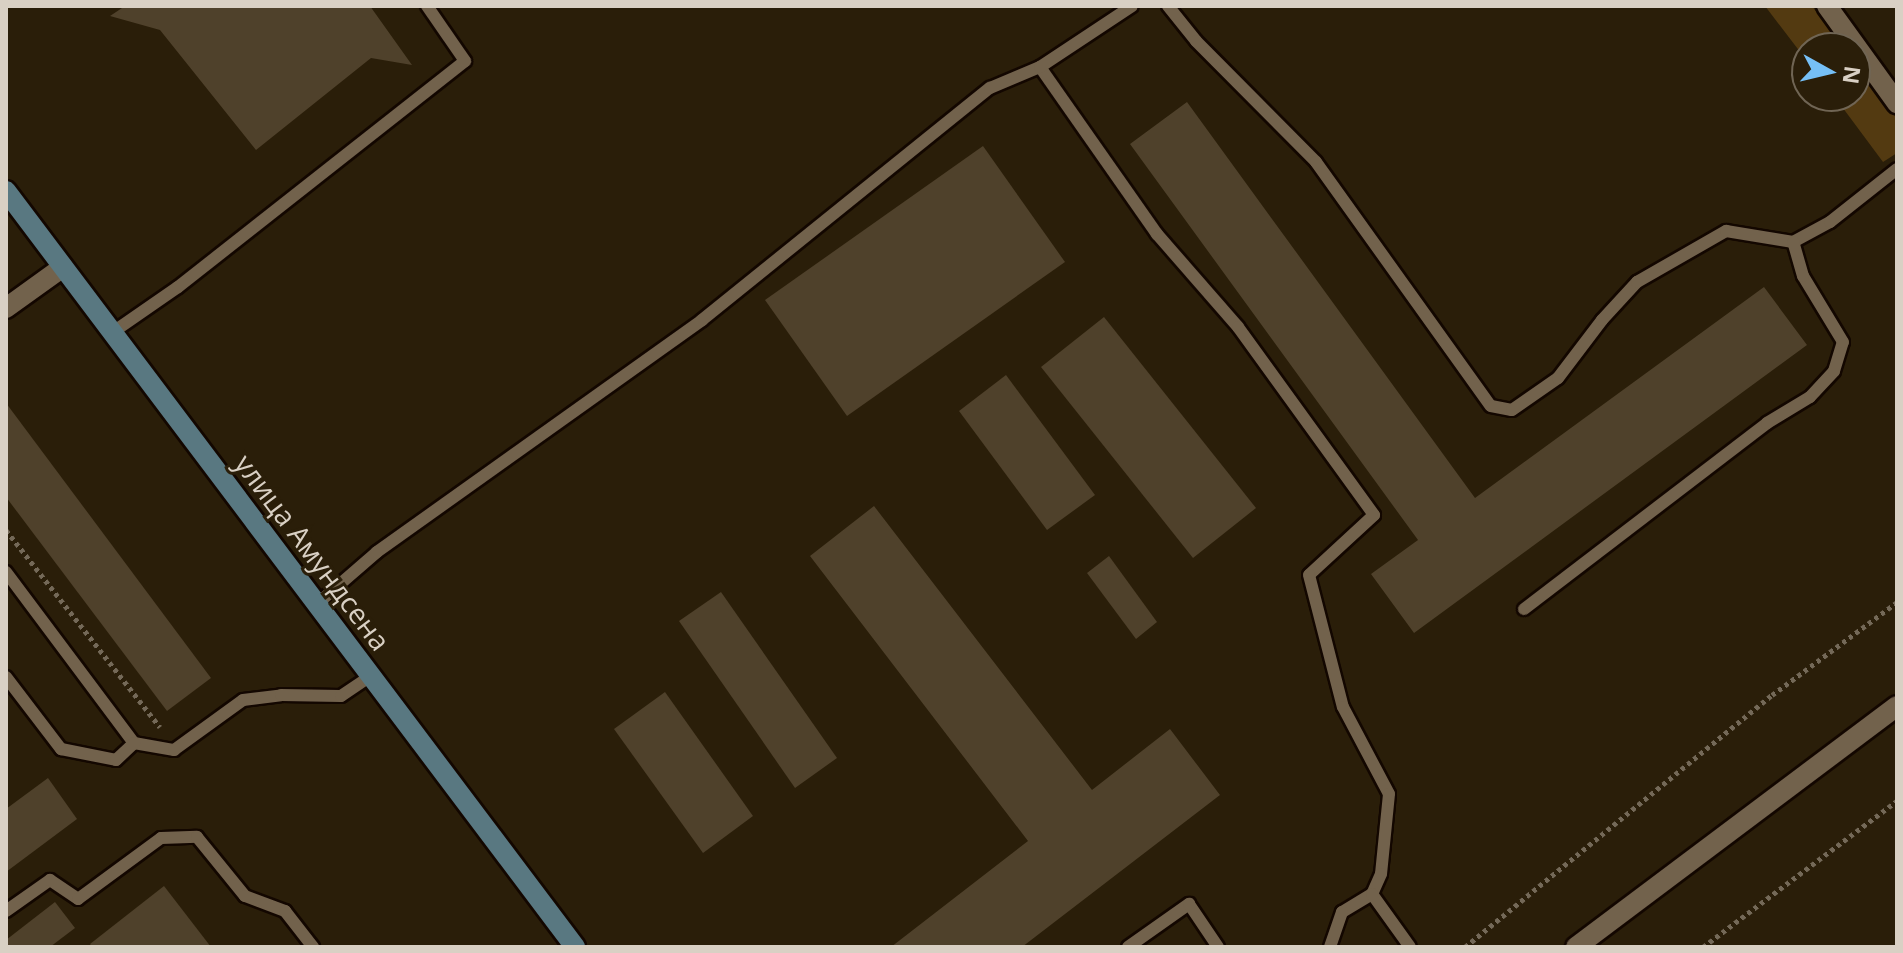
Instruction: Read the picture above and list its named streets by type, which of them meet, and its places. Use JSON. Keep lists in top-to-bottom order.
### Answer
{
  "streets": {
    "main road": ["улица Амундсена"]
  },
  "north": "right"
}
